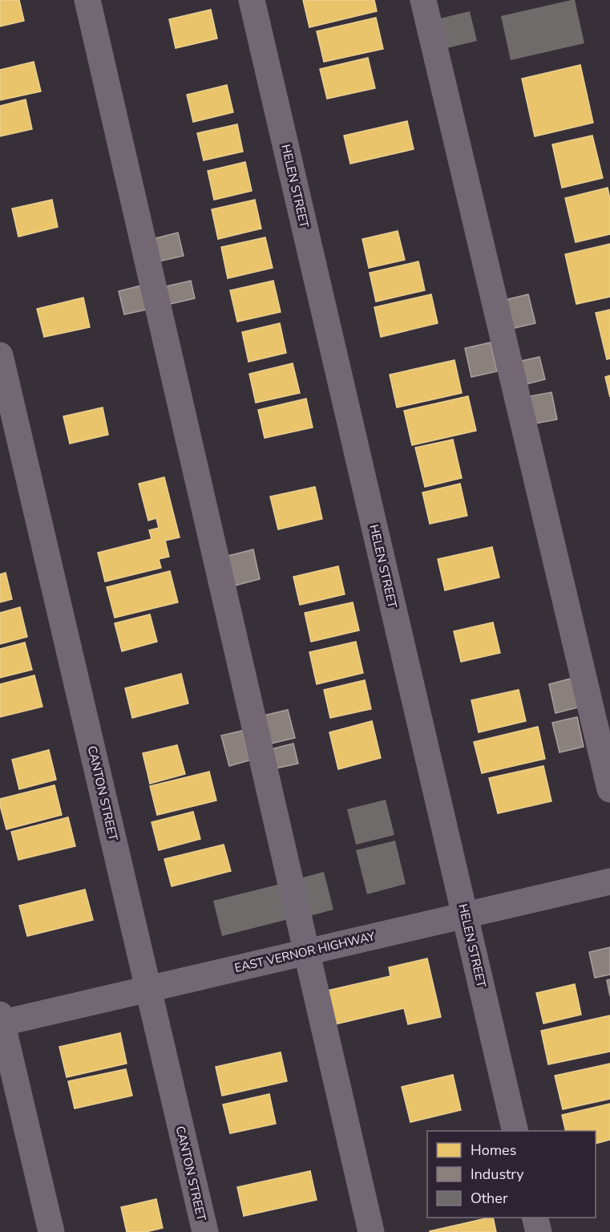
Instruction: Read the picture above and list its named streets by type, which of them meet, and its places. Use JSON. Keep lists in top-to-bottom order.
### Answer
{
  "streets": {
    "street": ["HELEN STREET", "CANTON STREET", "EAST VERNOR HIGHWAY"]
  },
  "crossings": [
    ["HELEN STREET", "EAST VERNOR HIGHWAY"],
    ["CANTON STREET", "EAST VERNOR HIGHWAY"]
  ],
  "legend": ["Homes", "Industry", "Other"]
}
